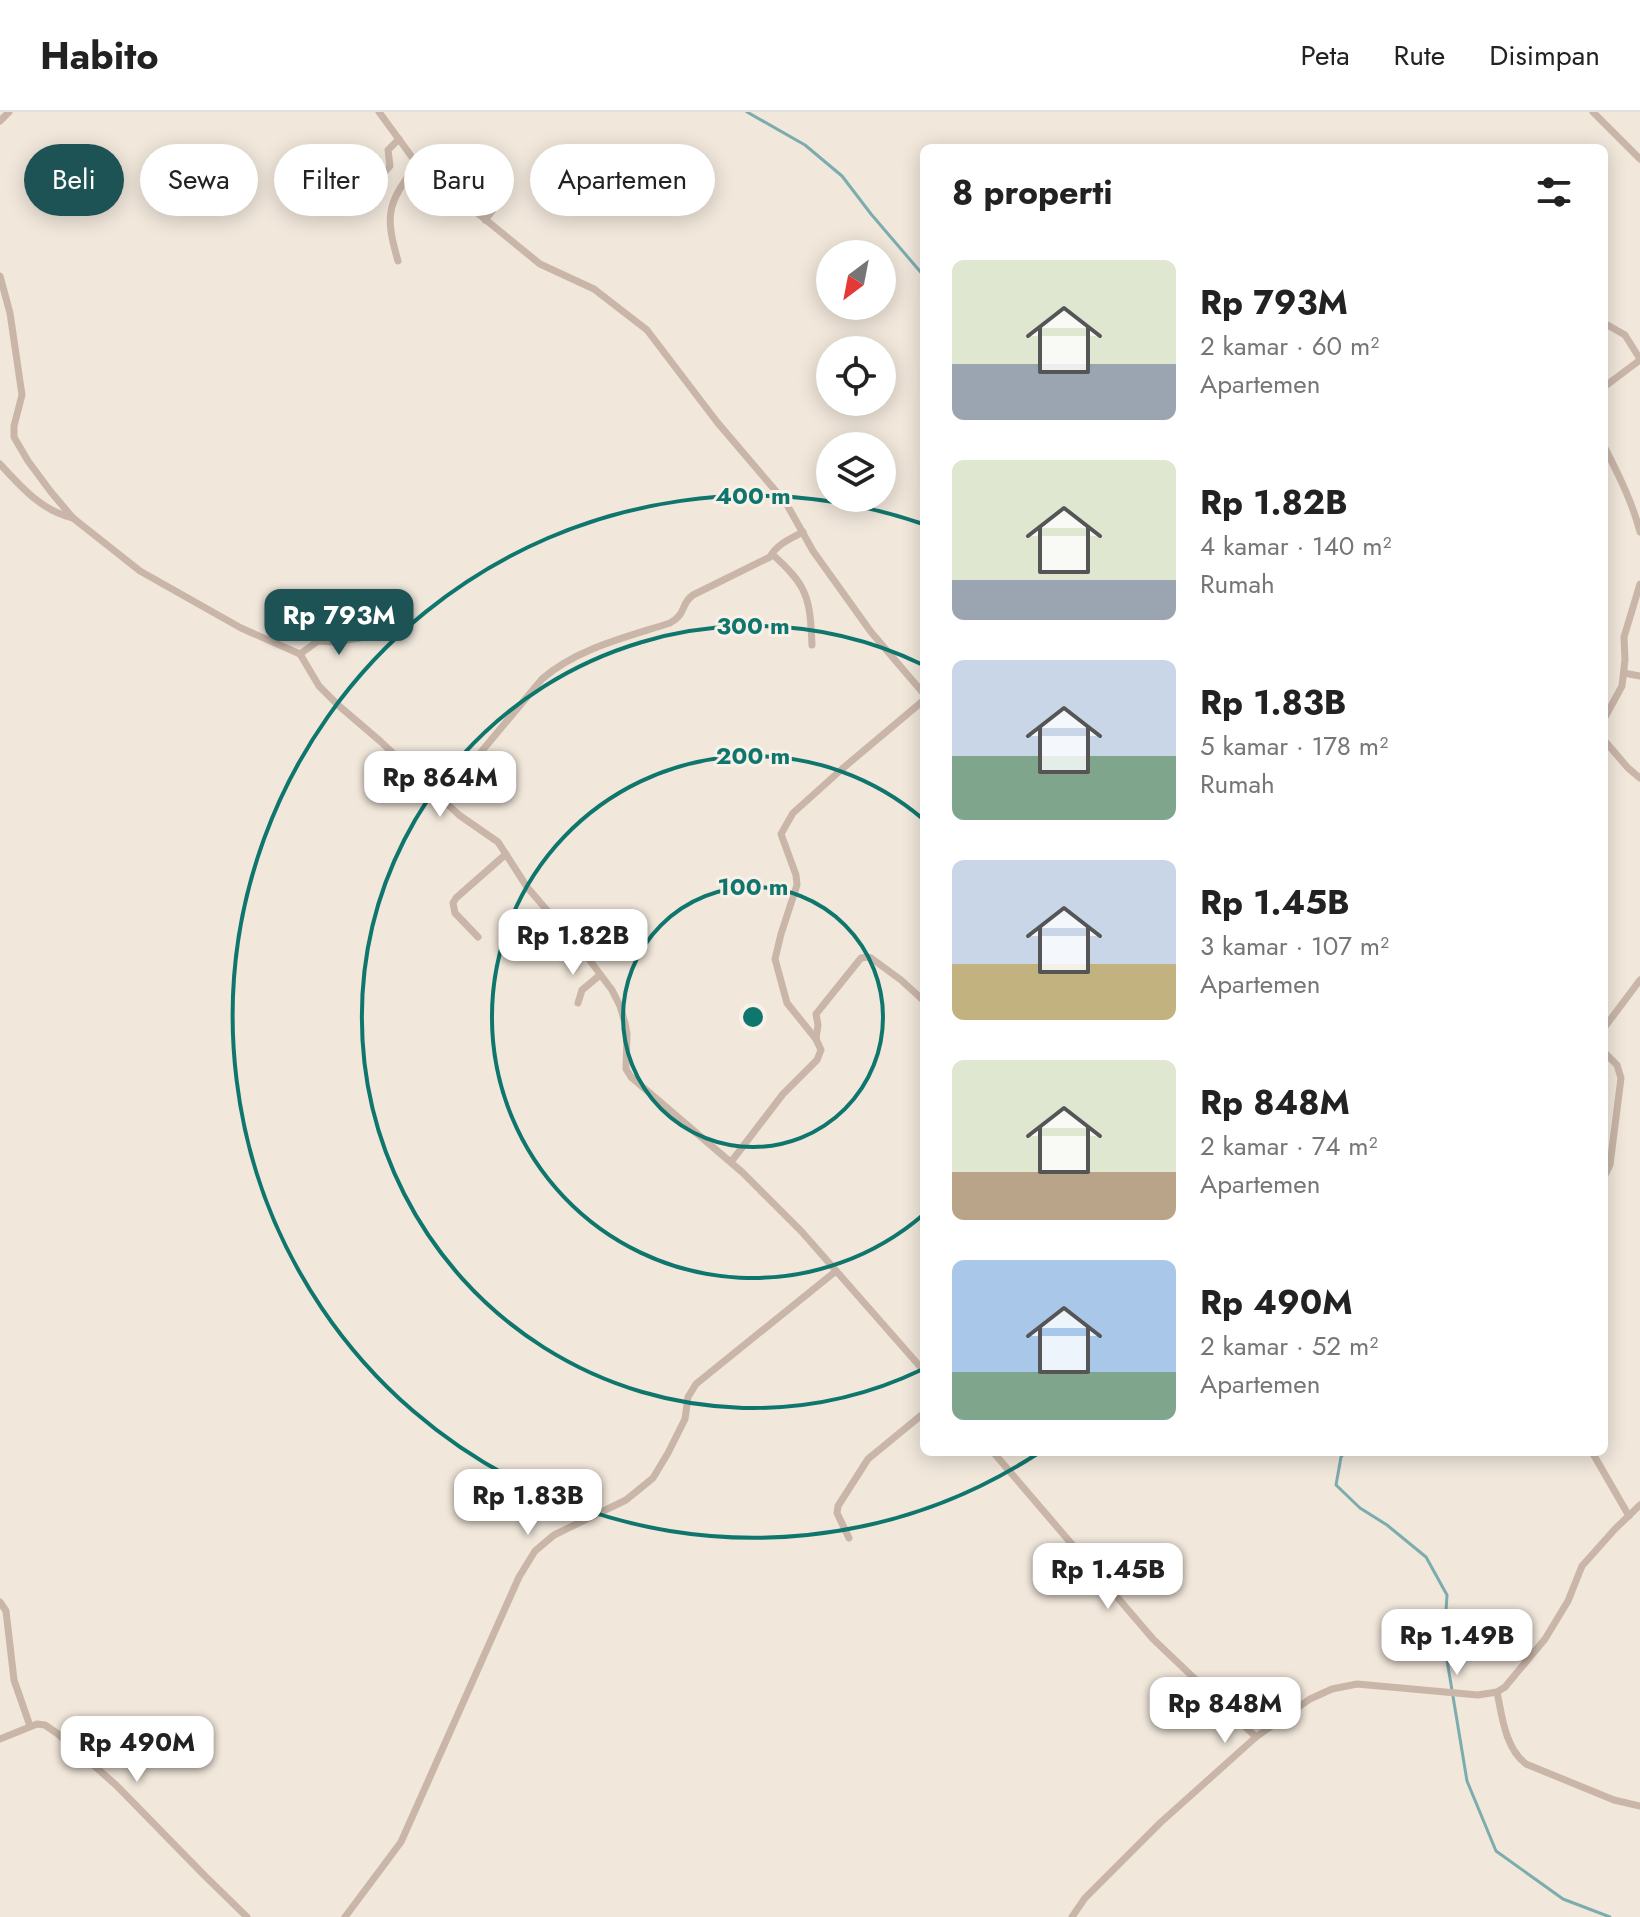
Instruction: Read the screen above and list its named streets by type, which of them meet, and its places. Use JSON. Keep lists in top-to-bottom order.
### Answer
{
  "north": "bottom left",
  "page": {
    "header": "Habito",
    "nav": ["Peta", "Rute", "Disimpan"],
    "chip": [
      "Beli",
      "Sewa",
      "Filter",
      "Baru",
      "Apartemen"
    ],
    "heading": "8 properti",
    "list": [
      {
        "name": "Rp 793M",
        "note": "2 kamar · 60 m² · Apartemen"
      },
      {
        "name": "Rp 1.82B",
        "note": "4 kamar · 140 m² · Rumah"
      },
      {
        "name": "Rp 1.83B",
        "note": "5 kamar · 178 m² · Rumah"
      },
      {
        "name": "Rp 1.45B",
        "note": "3 kamar · 107 m² · Apartemen"
      },
      {
        "name": "Rp 848M",
        "note": "2 kamar · 74 m² · Apartemen"
      },
      {
        "name": "Rp 490M",
        "note": "2 kamar · 52 m² · Apartemen"
      }
    ],
    "price": [
      "Rp 793M",
      "Rp 864M",
      "Rp 1.82B",
      "Rp 1.83B",
      "Rp 1.45B",
      "Rp 1.49B",
      "Rp 848M",
      "Rp 490M"
    ]
  },
  "rings": [
    "400 m",
    "300 m",
    "200 m",
    "100 m"
  ]
}
